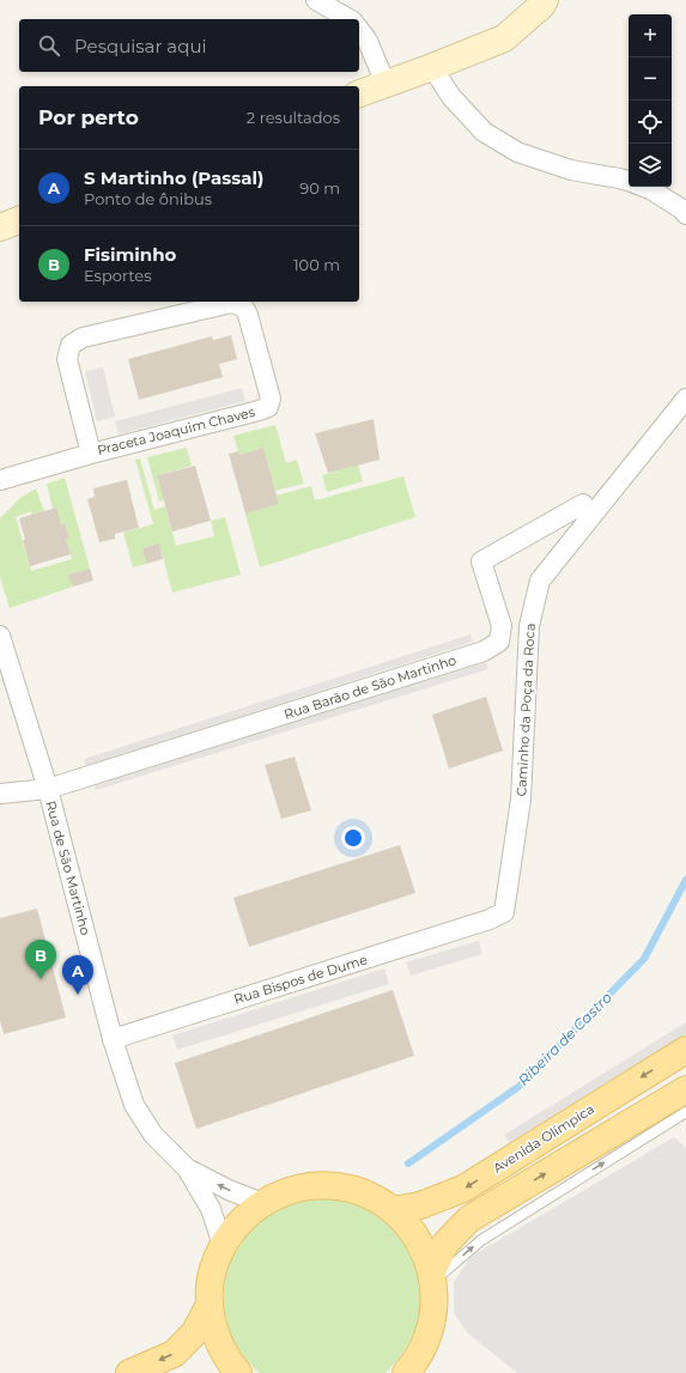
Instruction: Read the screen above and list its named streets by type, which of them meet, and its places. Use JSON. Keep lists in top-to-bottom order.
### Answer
{
  "streets": {
    "main road": ["Avenida Olímpica"],
    "street": [
      "Praceta Joaquim Chaves",
      "Rua Barão de São Martinho",
      "Caminho da Poça da Roca",
      "Rua de São Martinho",
      "Rua Bispos de Dume"
    ]
  },
  "crossings": [
    ["Rua Barão de São Martinho", "Rua de São Martinho"],
    ["Caminho da Poça da Roca", "Rua Bispos de Dume"],
    ["Rua de São Martinho", "Rua Bispos de Dume"]
  ],
  "water": ["Ribeira de Castro"],
  "page": {
    "map_buttons": ["+", "−"],
    "search": "Pesquisar aqui",
    "heading": ["Por perto", "2 resultados"],
    "list": [
      {
        "mark": "A",
        "name": "S Martinho (Passal)",
        "note": "Ponto de ônibus",
        "value": "90 m"
      },
      {
        "mark": "B",
        "name": "Fisiminho",
        "note": "Esportes",
        "value": "100 m"
      }
    ],
    "pins": ["B", "A"]
  }
}
